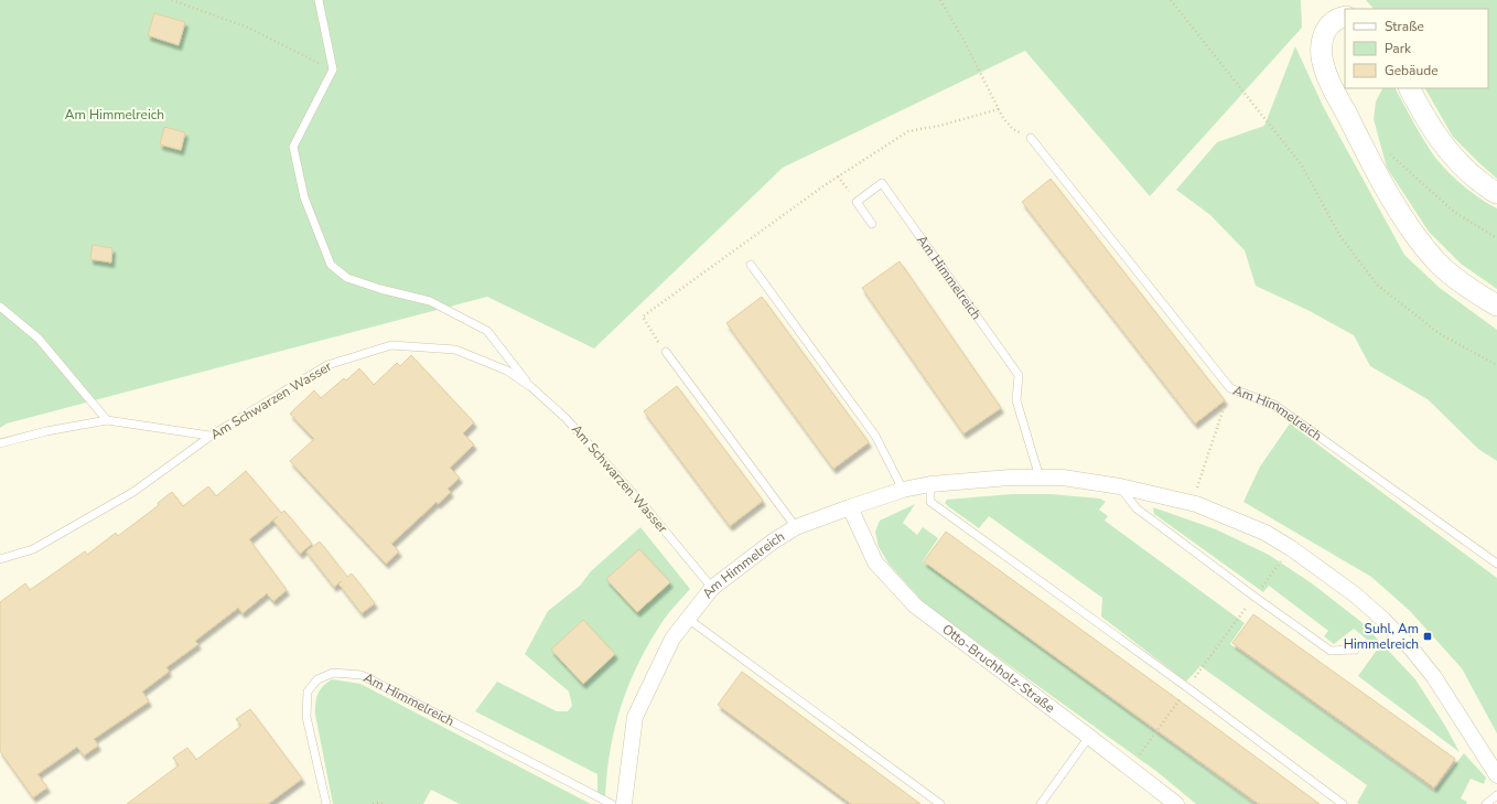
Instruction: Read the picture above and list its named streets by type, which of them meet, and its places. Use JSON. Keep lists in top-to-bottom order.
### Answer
{
  "streets": {
    "street": ["Am Himmelreich", "Otto-Bruchholz-Straße"],
    "lane": ["Am Schwarzen Wasser"]
  },
  "crossings": [
    ["Am Himmelreich", "Am Schwarzen Wasser"],
    ["Am Himmelreich", "Otto-Bruchholz-Straße"]
  ],
  "parks": ["Am Himmelreich"],
  "places": {
    "transit": ["Suhl, Am Himmelreich"]
  },
  "legend": ["Straße", "Park", "Gebäude"]
}
